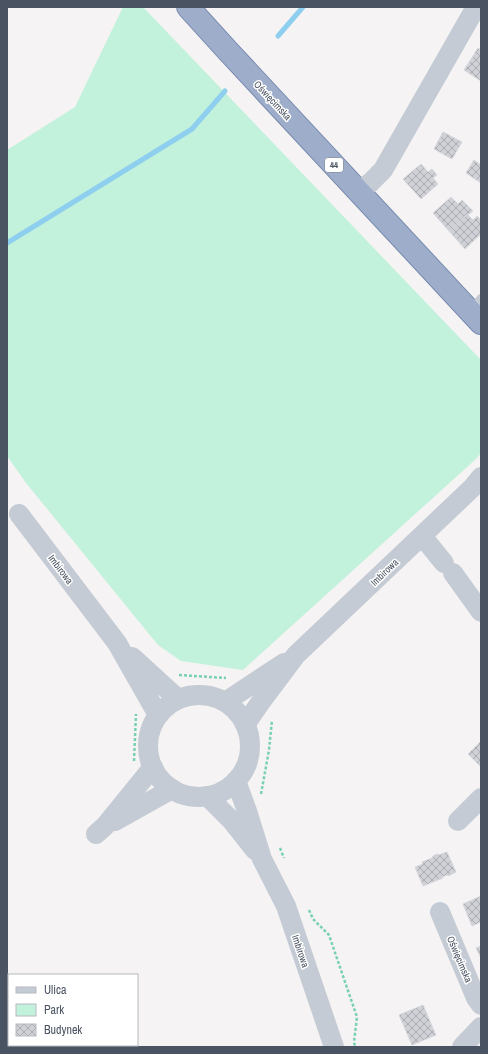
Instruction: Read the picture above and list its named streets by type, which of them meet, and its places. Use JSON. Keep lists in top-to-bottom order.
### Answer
{
  "streets": {
    "highway": ["Oświęcimska", "44"],
    "street": ["Imbirowa"]
  },
  "legend": ["Ulica", "Park", "Budynek"]
}
